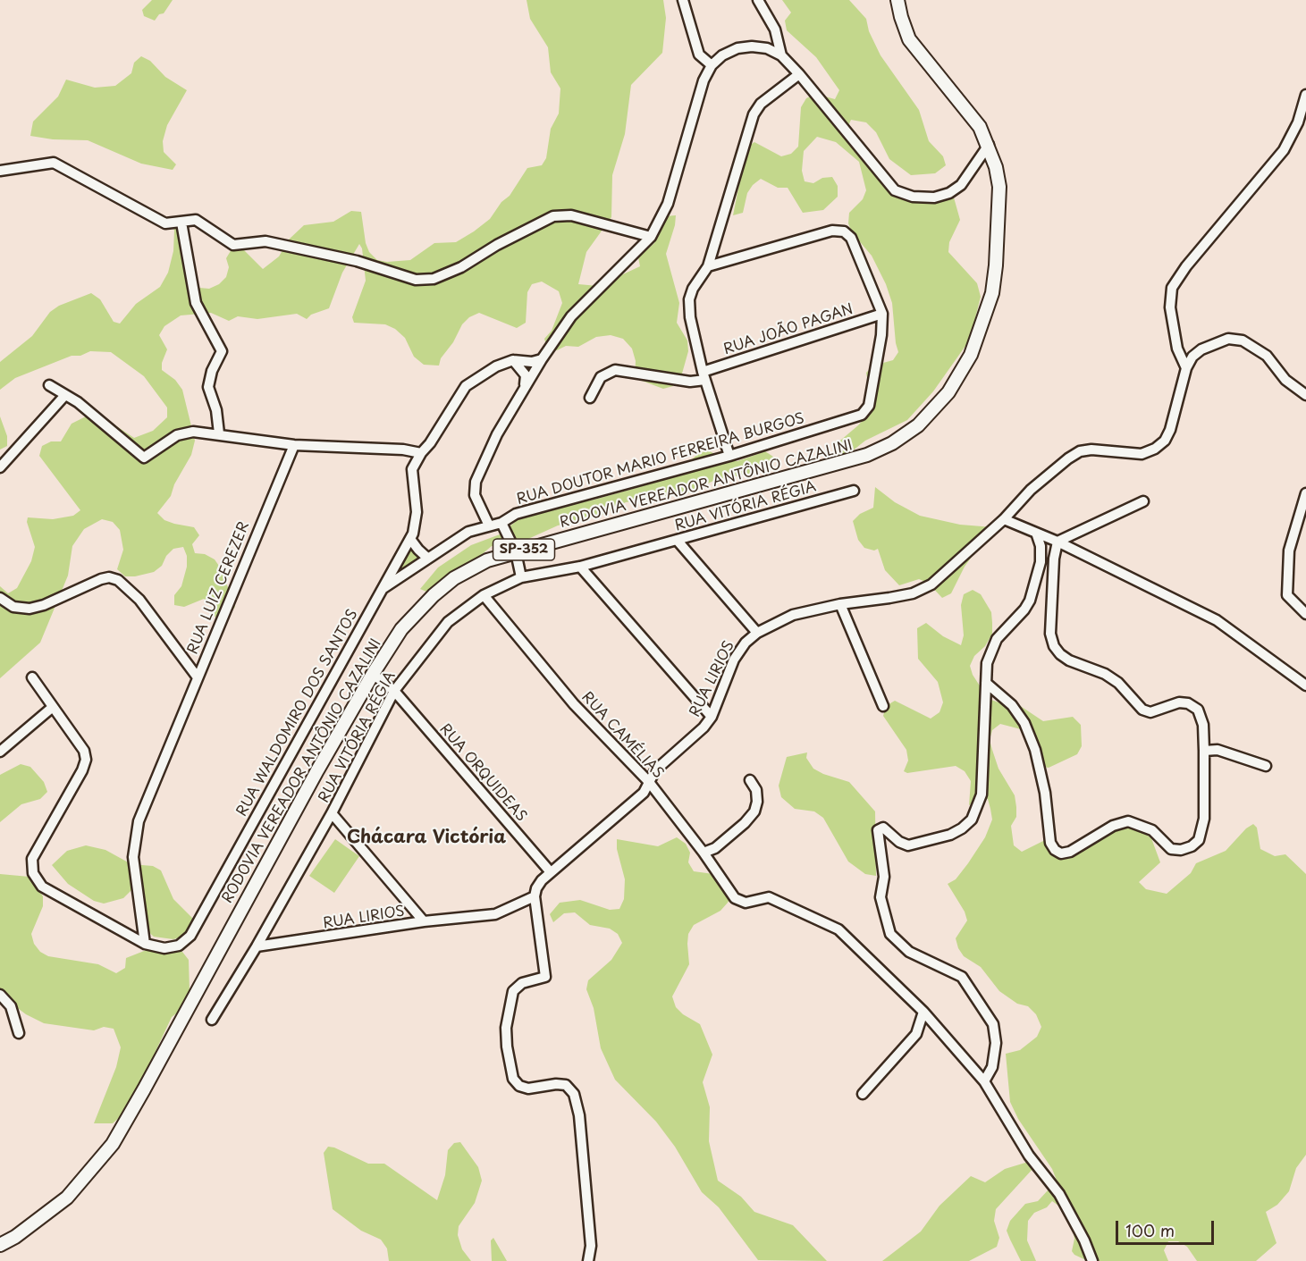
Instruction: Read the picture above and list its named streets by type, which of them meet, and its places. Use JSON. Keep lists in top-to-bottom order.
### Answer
{
  "streets": {
    "main road": ["RODOVIA VEREADOR ANTÔNIO CAZALINI", "SP-352"],
    "street": [
      "RUA JOÃO PAGAN",
      "RUA DOUTOR MARIO FERREIRA BURGOS",
      "RUA VITÓRIA RÉGIA",
      "RUA LUIZ CEREZER",
      "RUA LIRIOS",
      "RUA WALDOMIRO DOS SANTOS",
      "RUA CAMÉLIAS",
      "RUA ORQUIDEAS"
    ]
  },
  "crossings": [
    ["RUA JOÃO PAGAN", "RUA DOUTOR MARIO FERREIRA BURGOS"],
    ["RUA DOUTOR MARIO FERREIRA BURGOS", "RUA WALDOMIRO DOS SANTOS"],
    ["RODOVIA VEREADOR ANTÔNIO CAZALINI", "RUA ORQUIDEAS"],
    ["RUA VITÓRIA RÉGIA", "RUA LIRIOS"],
    ["RUA VITÓRIA RÉGIA", "RUA CAMÉLIAS"],
    ["RUA VITÓRIA RÉGIA", "RUA ORQUIDEAS"],
    ["RUA LUIZ CEREZER", "RUA WALDOMIRO DOS SANTOS"],
    ["RUA LIRIOS", "RUA CAMÉLIAS"],
    ["RUA LIRIOS", "RUA ORQUIDEAS"]
  ],
  "districts": ["Chácara Victória"],
  "scale_bar": "100 m"
}
